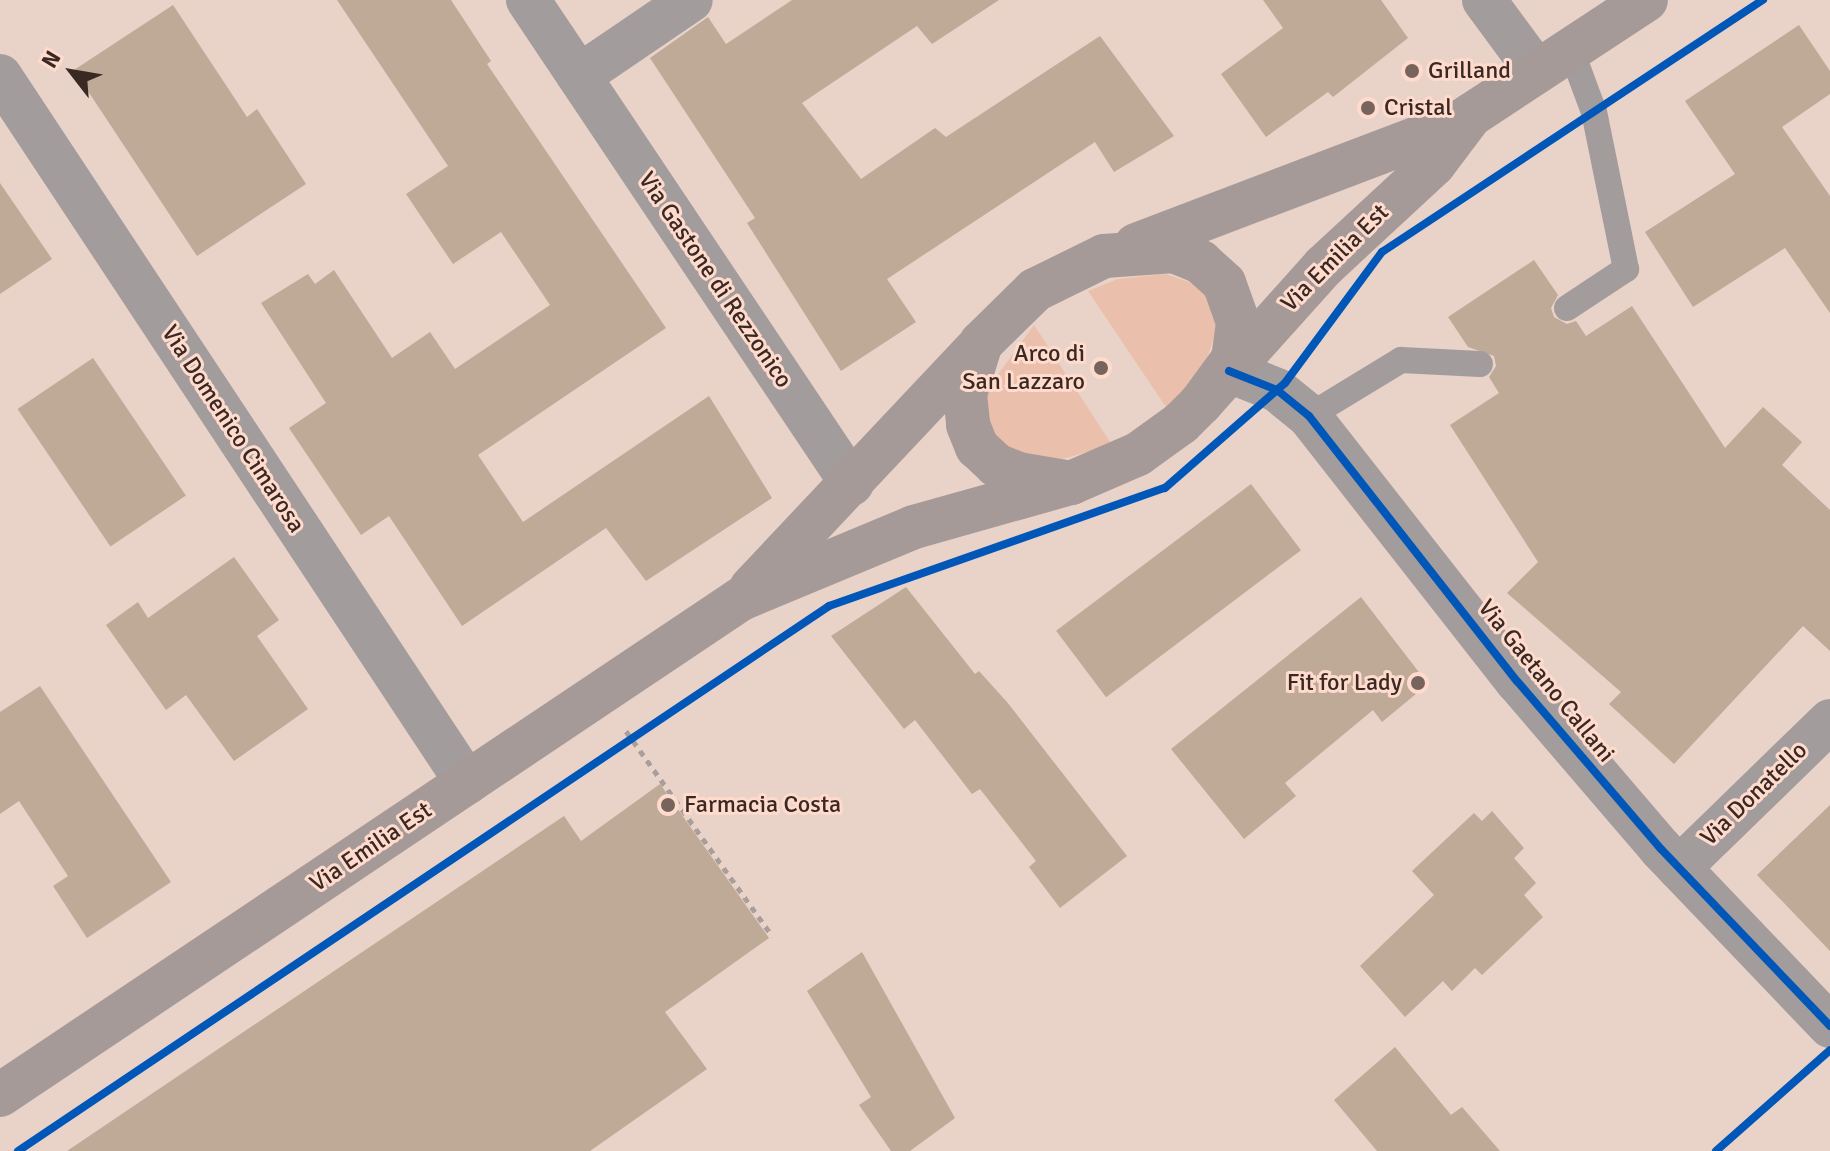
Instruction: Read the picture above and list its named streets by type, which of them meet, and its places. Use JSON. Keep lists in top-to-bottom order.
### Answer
{
  "streets": {
    "main road": ["Via Emilia Est"],
    "street": [
      "Via Gastone di Rezzonico",
      "Via Domenico Cimarosa",
      "Via Gaetano Callani",
      "Via Donatello"
    ]
  },
  "crossings": [
    ["Via Emilia Est", "Via Gastone di Rezzonico"],
    ["Via Emilia Est", "Via Domenico Cimarosa"],
    ["Via Emilia Est", "Via Gaetano Callani"],
    ["Via Gaetano Callani", "Via Donatello"]
  ],
  "places": [
    "Grilland",
    "Cristal",
    "Arco di San Lazzaro",
    "Fit for Lady",
    "Farmacia Costa"
  ],
  "north": "top left"
}
